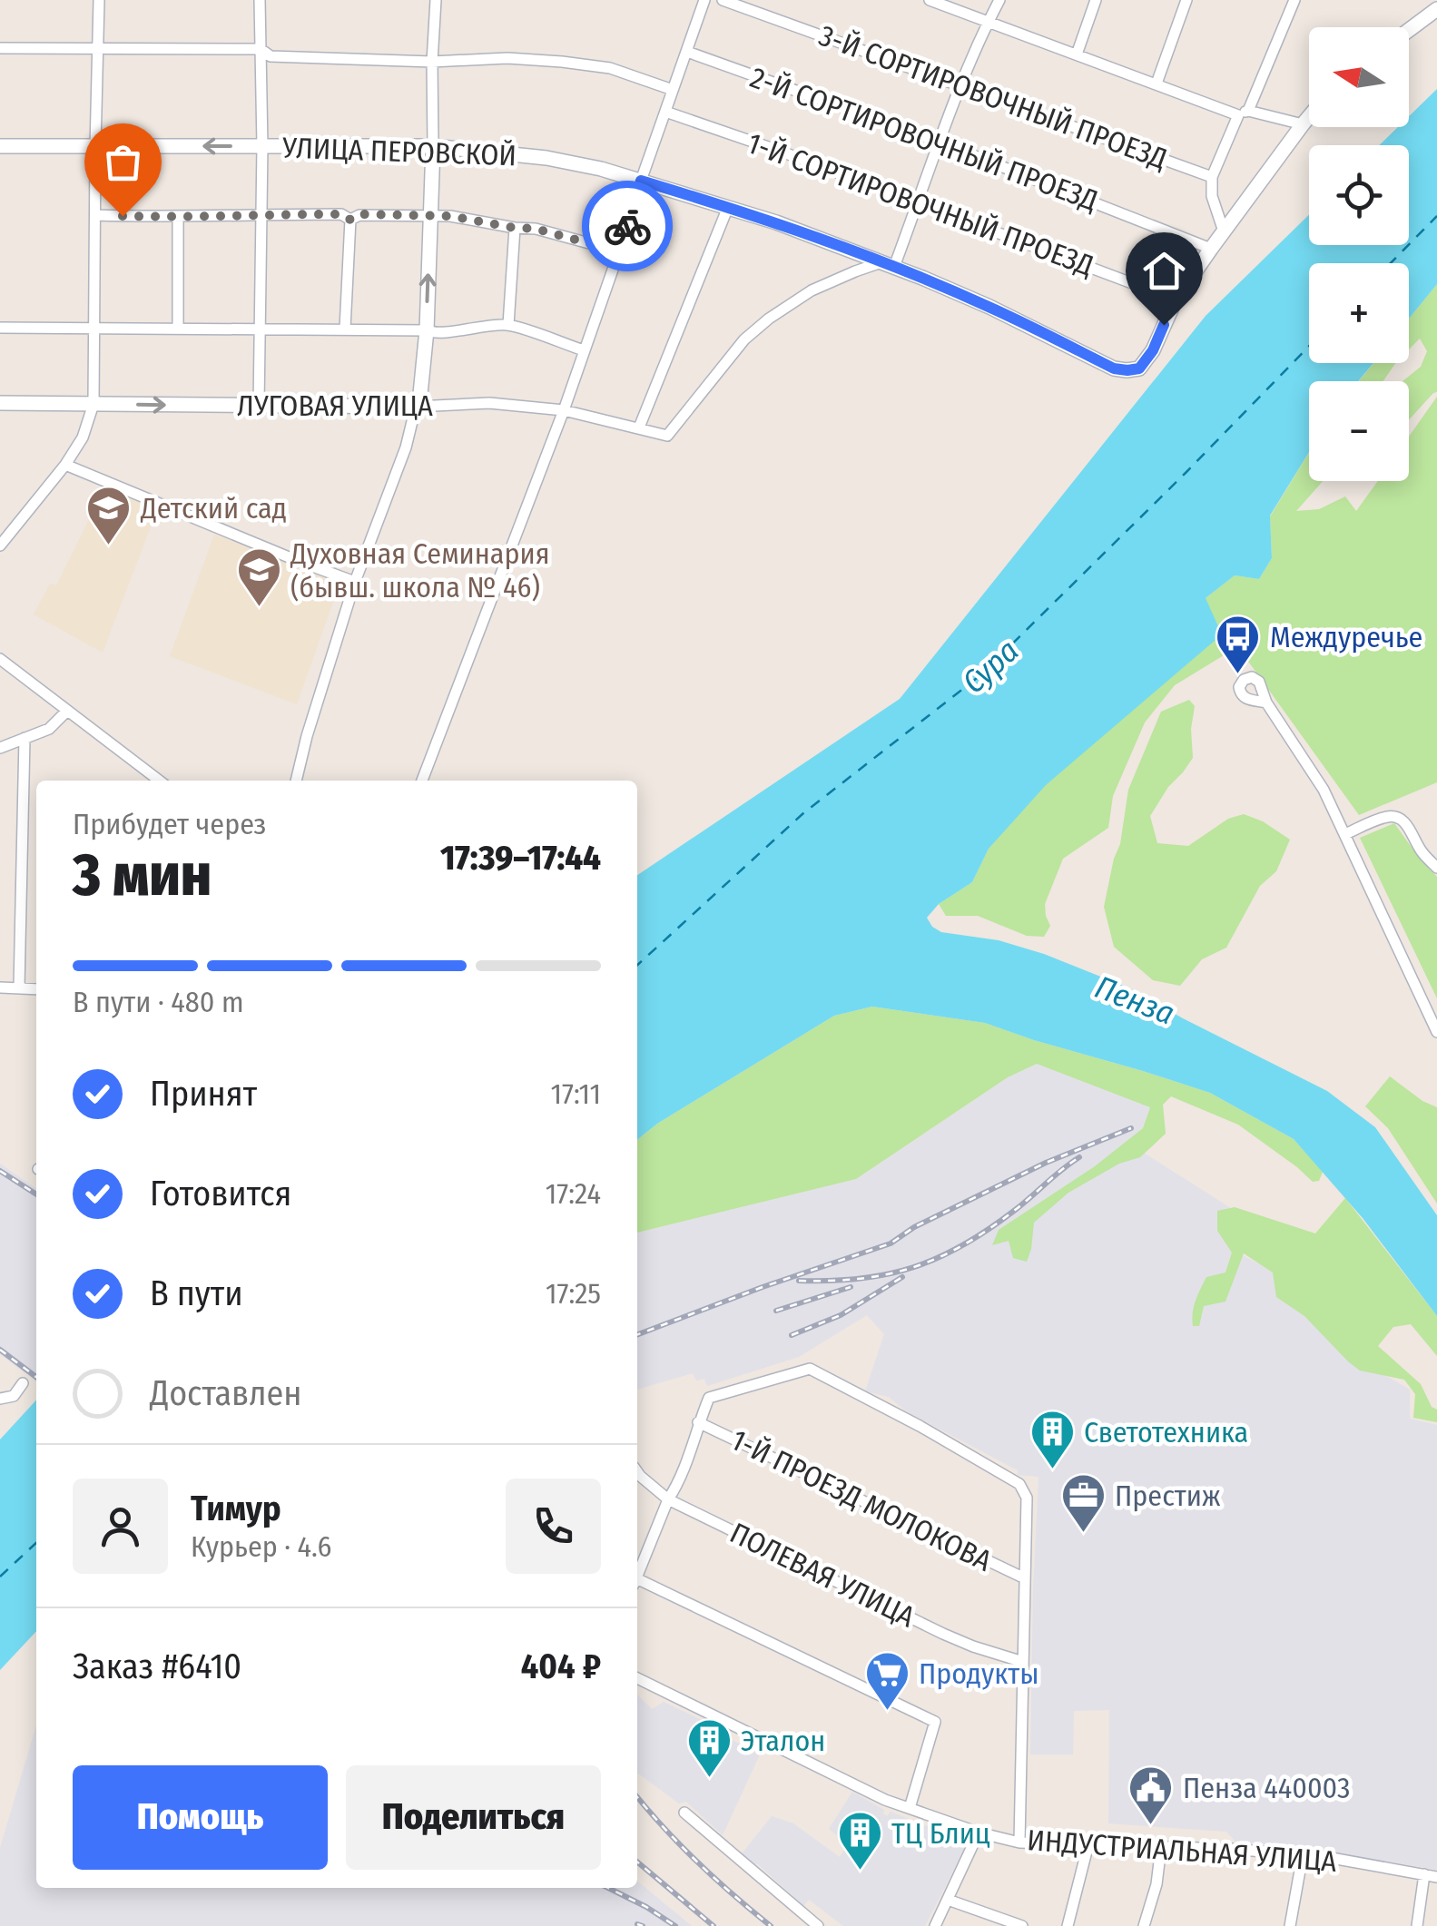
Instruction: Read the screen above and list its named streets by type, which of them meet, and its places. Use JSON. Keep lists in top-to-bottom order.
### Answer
{
  "streets": {
    "main road": ["УЛИЦА ПЕРОВСКОЙ", "ЛУГОВАЯ УЛИЦА"],
    "street": [
      "3-Й СОРТИРОВОЧНЫЙ ПРОЕЗД",
      "2-Й СОРТИРОВОЧНЫЙ ПРОЕЗД",
      "1-Й СОРТИРОВОЧНЫЙ ПРОЕЗД",
      "1-Й ПРОЕЗД МОЛОКОВА",
      "ПОЛЕВАЯ УЛИЦА",
      "ИНДУСТРИАЛЬНАЯ УЛИЦА"
    ]
  },
  "crossings": [
    ["УЛИЦА ПЕРОВСКОЙ", "1-Й СОРТИРОВОЧНЫЙ ПРОЕЗД"],
    ["УЛИЦА ПЕРОВСКОЙ", "ЛУГОВАЯ УЛИЦА"]
  ],
  "water": ["Сура", "Пенза"],
  "places": {
    "school or university": ["Детский сад", "Духовная Семинария (бывш. школа № 46)"],
    "bus stop": ["Междуречье"],
    "building": ["Светотехника", "Эталон", "ТЦ Блиц"],
    "office": ["Престиж"],
    "supermarket": ["Продукты"],
    "public building": ["Пенза 440003"]
  },
  "north": "left",
  "page": {
    "map_buttons": ["+", "−"],
    "heading": ["3 мин", "Прибудет через", "17:39–17:44"],
    "panel": [
      "Тимур",
      "Курьер · 4.6",
      "Заказ #6410",
      "404 ₽"
    ],
    "bar": "В пути · 480 m",
    "list": [
      ["Принят", "17:11"],
      ["Готовится", "17:24"],
      ["В пути", "17:25"],
      "Доставлен"
    ],
    "buttons": ["Помощь", "Поделиться"]
  }
}
